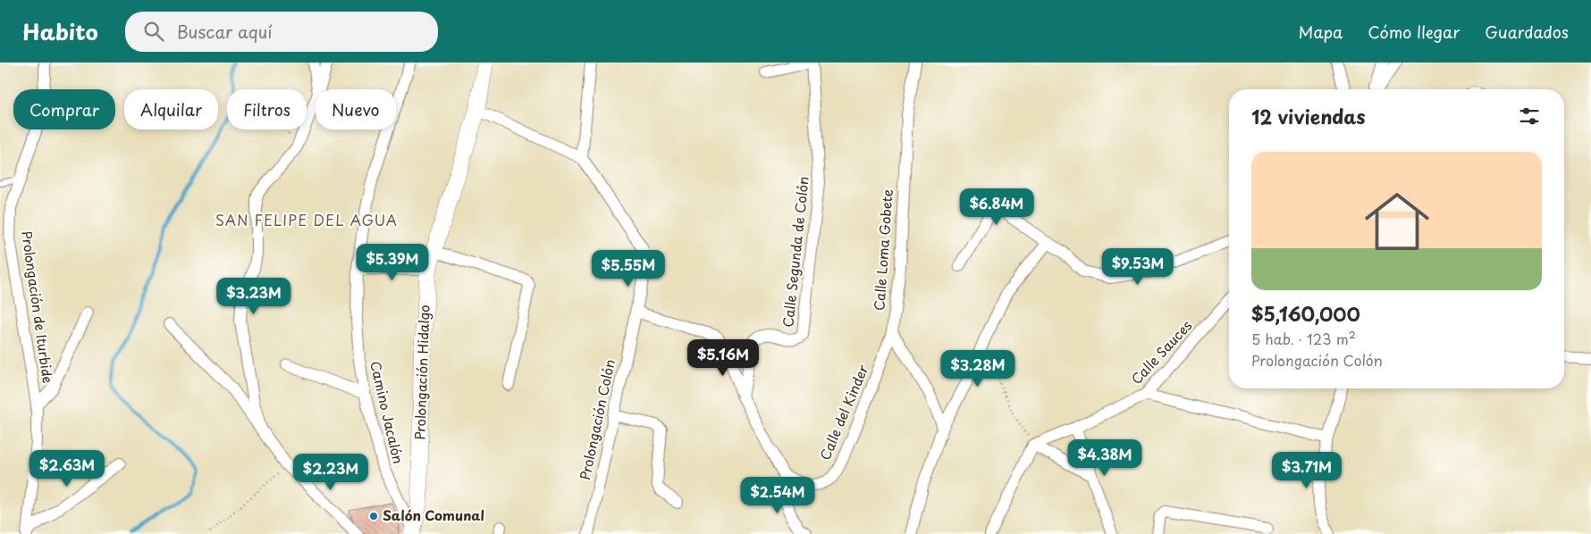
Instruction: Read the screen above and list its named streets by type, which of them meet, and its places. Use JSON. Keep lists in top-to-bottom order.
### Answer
{
  "streets": {
    "street": [
      "Calle Loma Gobete",
      "Calle Segunda de Colón",
      "Prolongación de Iturbide",
      "Calle Sauces",
      "Prolongación Hidalgo",
      "Camino Jacalón",
      "Calle del Kinder",
      "Prolongación Colón"
    ]
  },
  "crossings": [
    ["Calle Loma Gobete", "Calle del Kinder"],
    ["Prolongación Hidalgo", "Camino Jacalón"]
  ],
  "districts": ["SAN FELIPE DEL AGUA"],
  "places": ["Salón Comunal"],
  "page": {
    "header": "Habito",
    "search": "Buscar aquí",
    "nav": ["Mapa", "Cómo llegar", "Guardados"],
    "chip": [
      "Comprar",
      "Alquilar",
      "Filtros",
      "Nuevo"
    ],
    "heading": "12 viviendas",
    "list": [
      {
        "name": "$5,160,000",
        "note": "5 hab. · 123 m² · Prolongación Colón"
      }
    ],
    "price": [
      "$6.84M",
      "$5.39M",
      "$9.53M",
      "$5.55M",
      "$3.23M",
      "$5.16M",
      "$3.28M",
      "$4.38M",
      "$2.63M",
      "$3.71M",
      "$2.23M",
      "$2.54M"
    ]
  }
}
